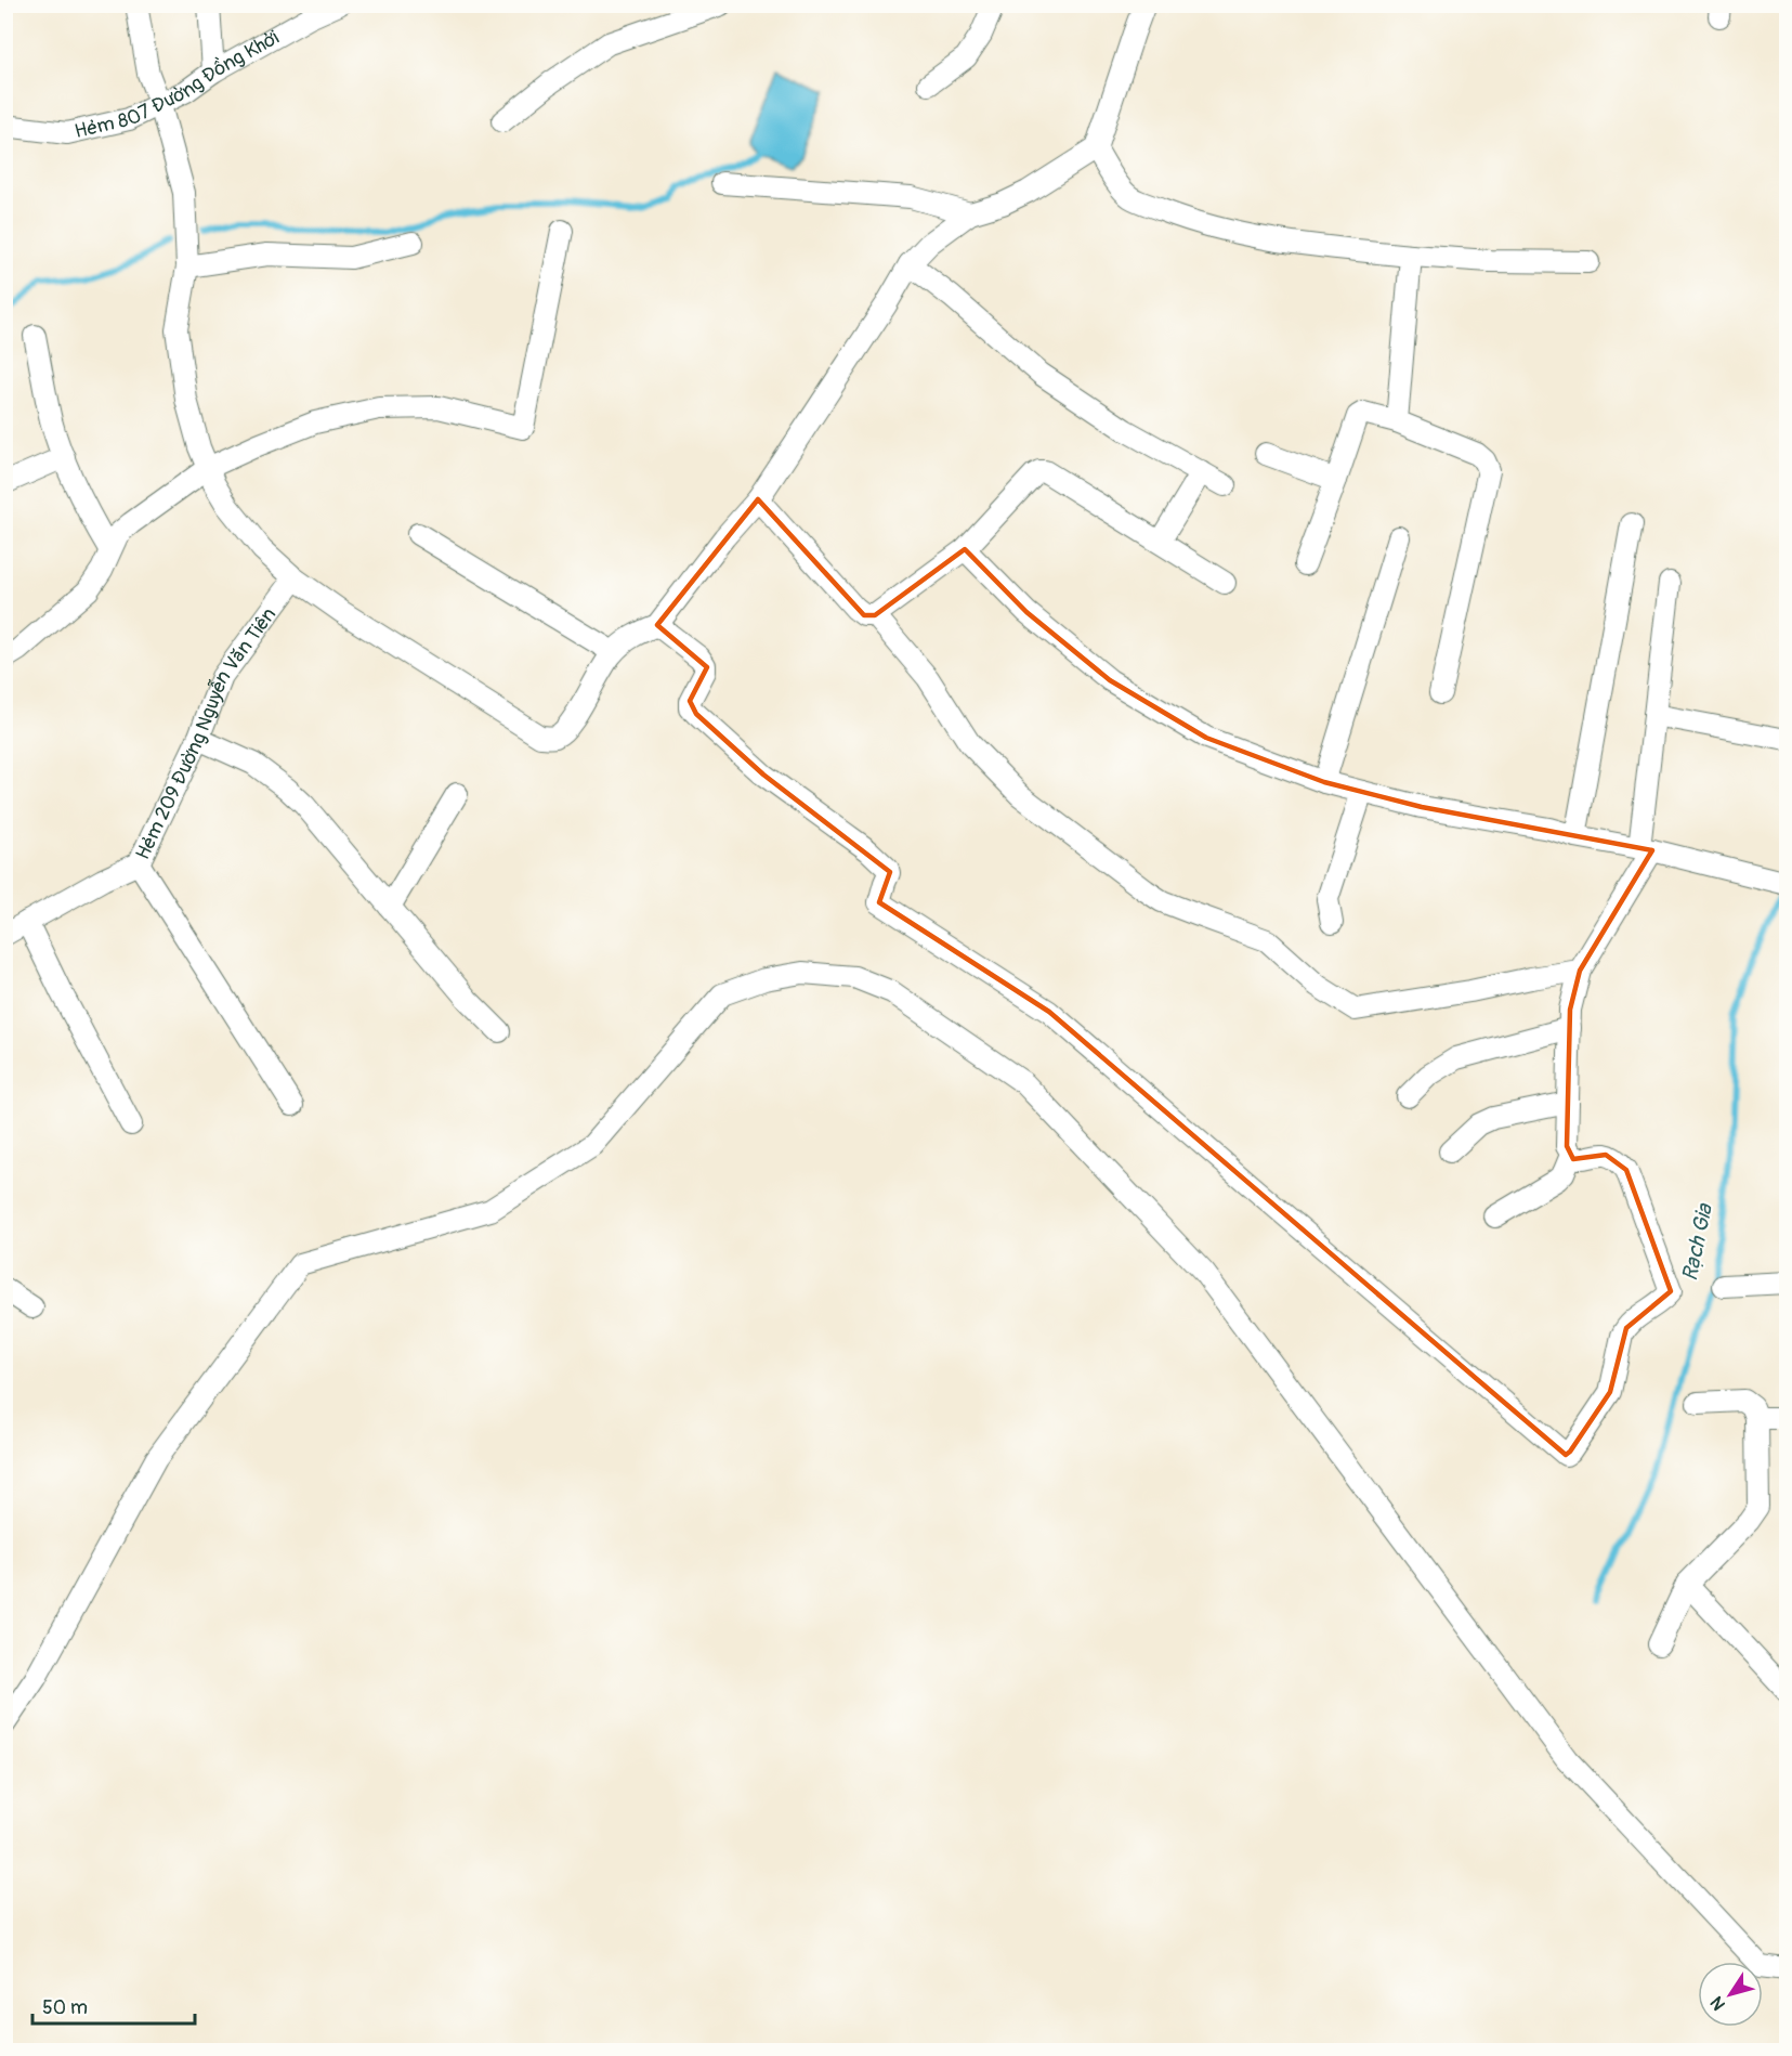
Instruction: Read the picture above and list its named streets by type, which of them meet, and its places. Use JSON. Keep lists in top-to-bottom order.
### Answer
{
  "streets": {
    "street": ["Hẻm 807 Đường Đồng Khởi", "Hẻm 209 Đường Nguyễn Văn Tiên"]
  },
  "water": ["Rạch Gia"],
  "scale_bar": "50 m",
  "north": "bottom left"
}
